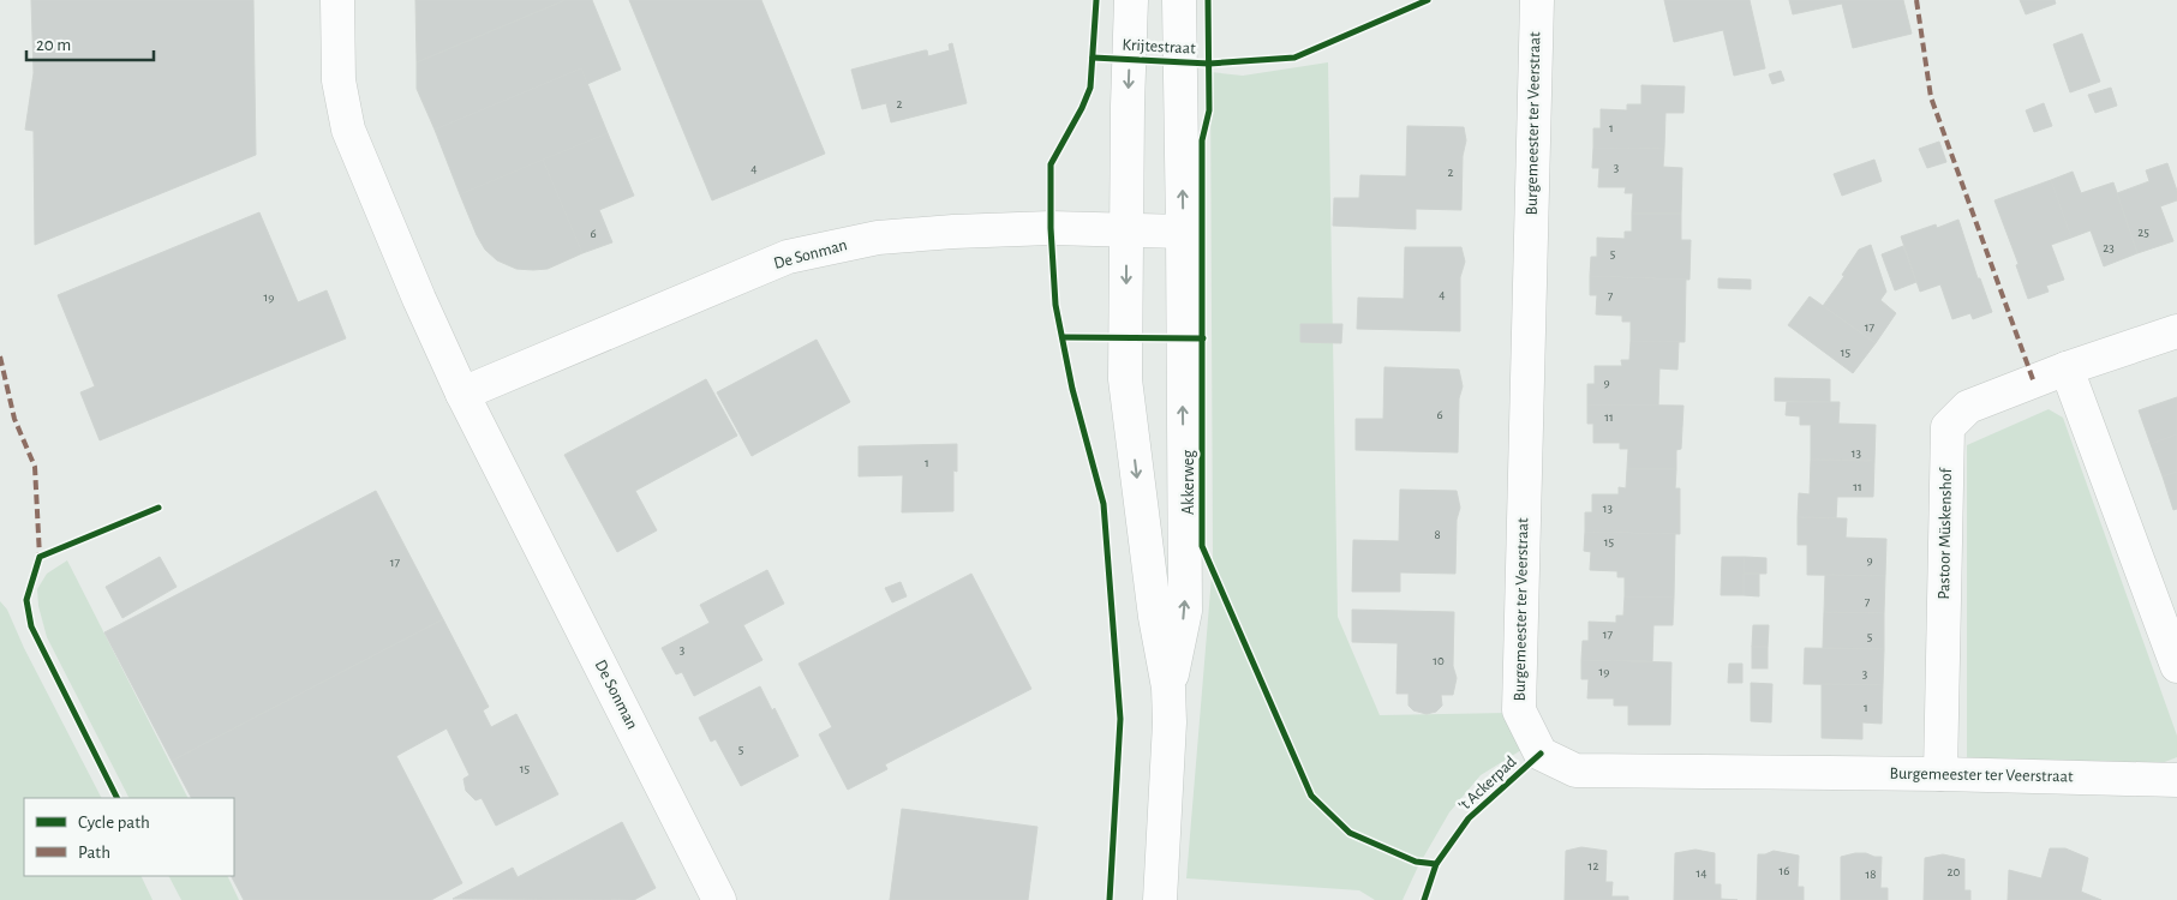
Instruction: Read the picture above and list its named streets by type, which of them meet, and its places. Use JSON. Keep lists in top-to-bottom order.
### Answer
{
  "streets": {
    "street": [
      "Burgemeester ter Veerstraat",
      "De Sonman",
      "Akkerweg",
      "Pastoor Müskenshof"
    ],
    "cycle path": ["Krijtestraat", "'t Ackerpad"]
  },
  "crossings": [
    ["Burgemeester ter Veerstraat", "Pastoor Müskenshof"],
    ["De Sonman", "Akkerweg"]
  ],
  "house_numbers": [
    "2",
    "1",
    "3",
    "4",
    "2",
    "25",
    "6",
    "23",
    "5",
    "4",
    "7",
    "19",
    "17",
    "15",
    "9",
    "6",
    "11",
    "13",
    "1",
    "11",
    "13",
    "8",
    "15",
    "9",
    "17",
    "7",
    "17",
    "5",
    "3",
    "10",
    "19",
    "3",
    "1",
    "5",
    "15",
    "12",
    "16",
    "20",
    "14",
    "18"
  ],
  "legend": ["Cycle path", "Path"],
  "scale_bar": "20 m"
}
